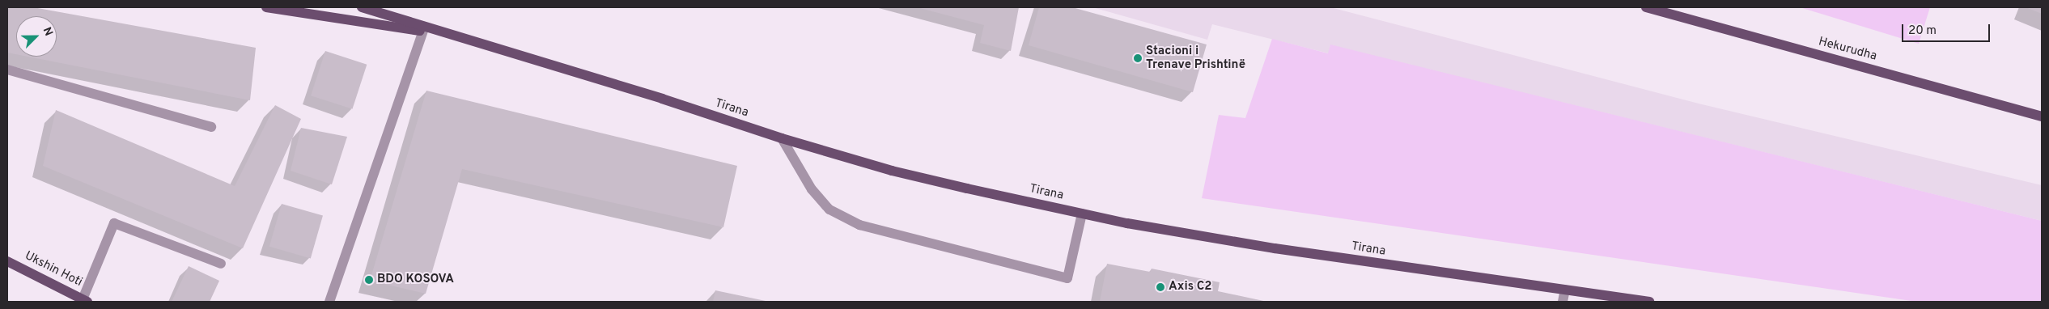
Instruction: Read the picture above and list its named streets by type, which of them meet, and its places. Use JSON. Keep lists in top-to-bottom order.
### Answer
{
  "streets": {
    "main road": ["Hekurudha", "Tirana", "Ukshin Hoti"]
  },
  "places": ["Stacioni i Trenave Prishtinë", "BDO KOSOVA", "Axis C2"],
  "scale_bar": "20 m",
  "north": "top right"
}
